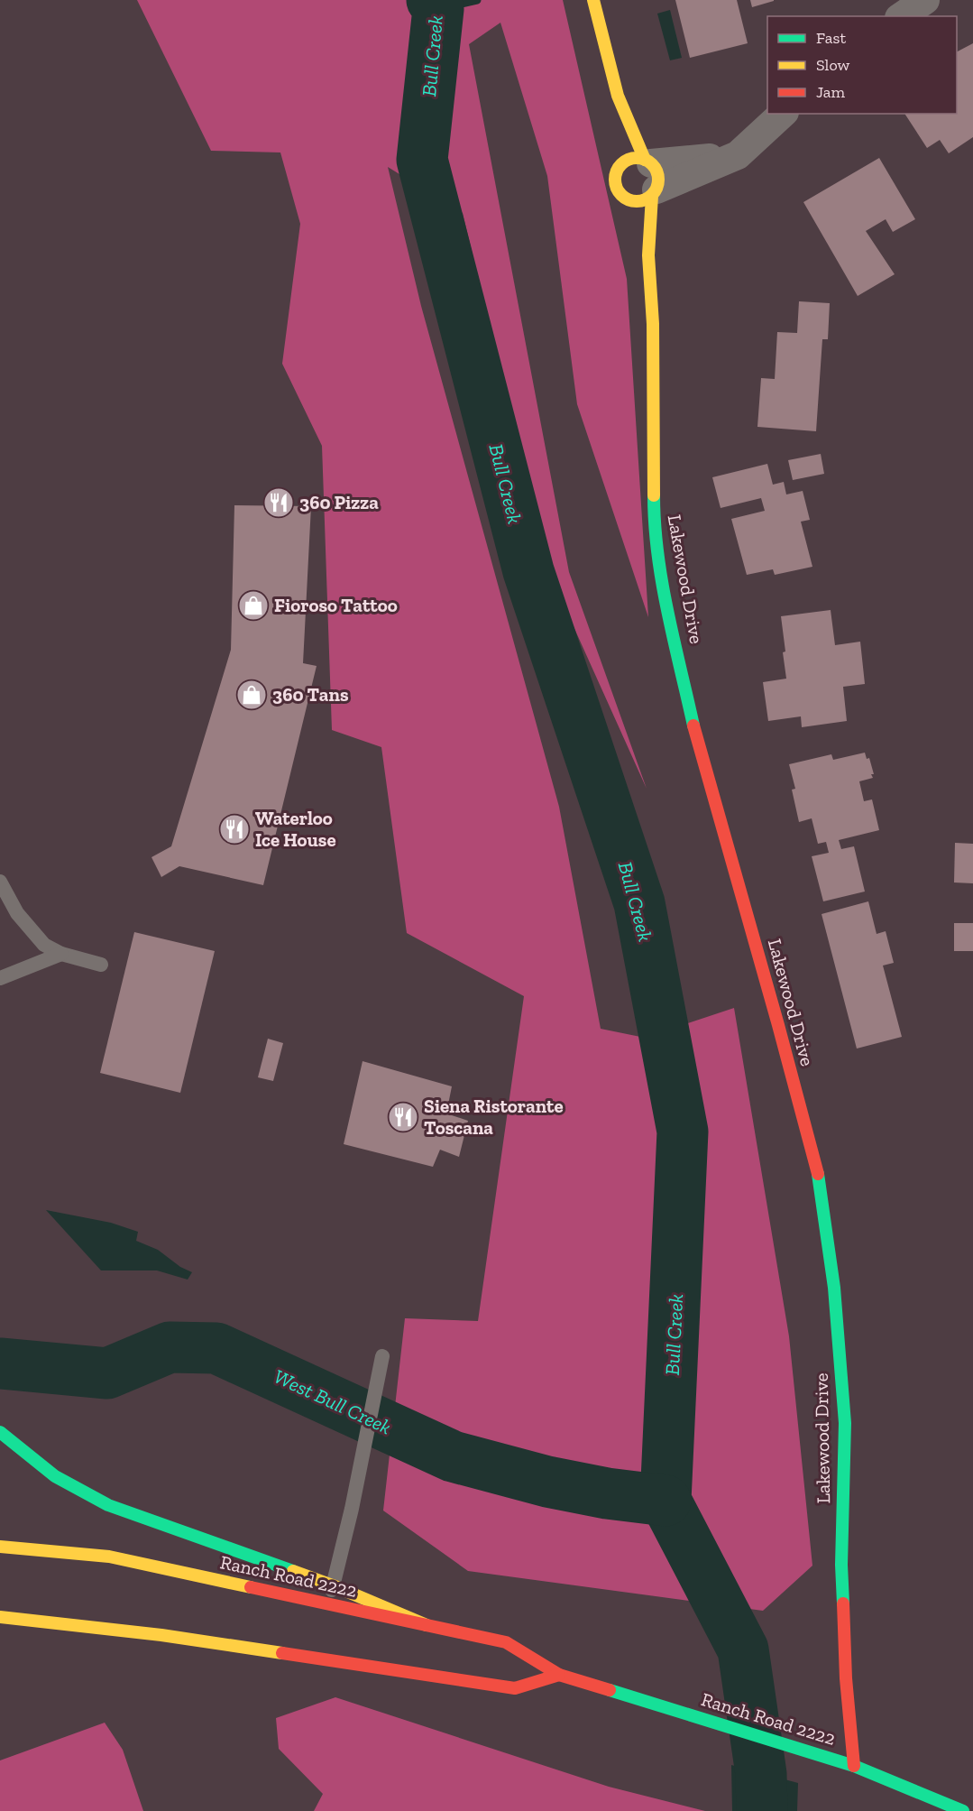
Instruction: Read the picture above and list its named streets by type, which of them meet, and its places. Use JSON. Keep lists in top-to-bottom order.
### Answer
{
  "streets": {
    "main road": ["Lakewood Drive", "Ranch Road 2222"]
  },
  "crossings": [
    ["Lakewood Drive", "Ranch Road 2222"]
  ],
  "water": ["Bull Creek", "West Bull Creek"],
  "places": {
    "restaurant": ["360 Pizza", "Waterloo Ice House", "Siena Ristorante Toscana"],
    "shop": ["Fioroso Tattoo", "360 Tans"]
  },
  "legend": ["Fast", "Slow", "Jam"]
}
